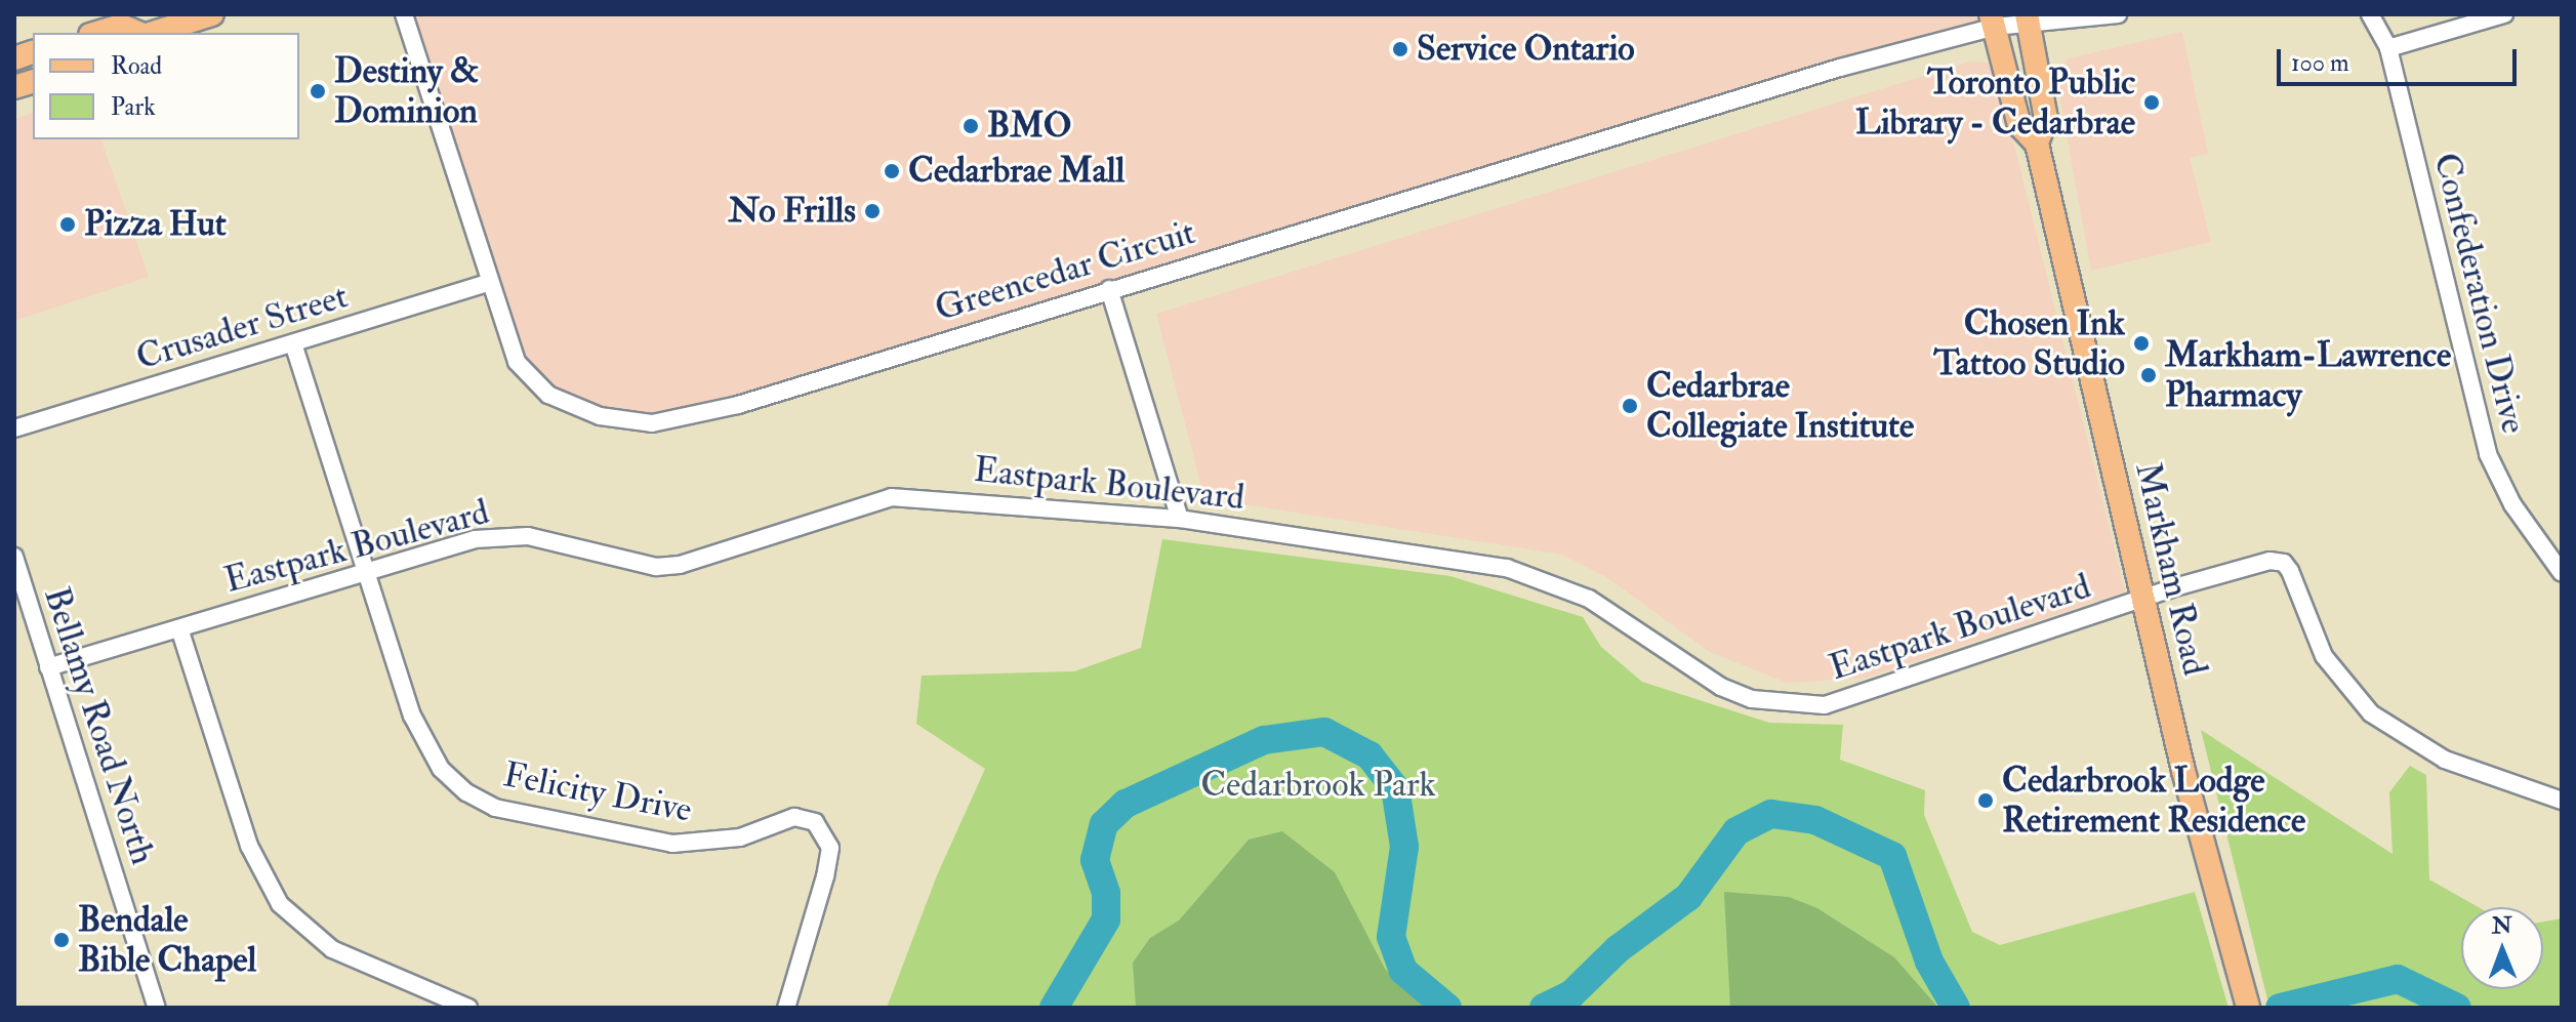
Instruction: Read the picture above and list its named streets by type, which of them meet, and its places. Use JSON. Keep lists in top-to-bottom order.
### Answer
{
  "streets": {
    "main road": ["Markham Road"],
    "street": [
      "Greencedar Circuit",
      "Confederation Drive",
      "Crusader Street",
      "Eastpark Boulevard",
      "Bellamy Road North",
      "Felicity Drive"
    ]
  },
  "crossings": [
    ["Greencedar Circuit", "Crusader Street"],
    ["Greencedar Circuit", "Markham Road"],
    ["Crusader Street", "Felicity Drive"],
    ["Eastpark Boulevard", "Markham Road"],
    ["Eastpark Boulevard", "Bellamy Road North"],
    ["Eastpark Boulevard", "Felicity Drive"]
  ],
  "parks": ["Cedarbrook Park"],
  "places": [
    "Service Ontario",
    "Destiny & Dominion",
    "Toronto Public Library - Cedarbrae",
    "BMO",
    "Cedarbrae Mall",
    "No Frills",
    "Pizza Hut",
    "Chosen Ink Tattoo Studio",
    "Markham-Lawrence Pharmacy",
    "Cedarbrae Collegiate Institute",
    "Cedarbrook Lodge Retirement Residence",
    "Bendale Bible Chapel"
  ],
  "legend": ["Road", "Park"],
  "scale_bar": "100 m",
  "north": "top"
}
